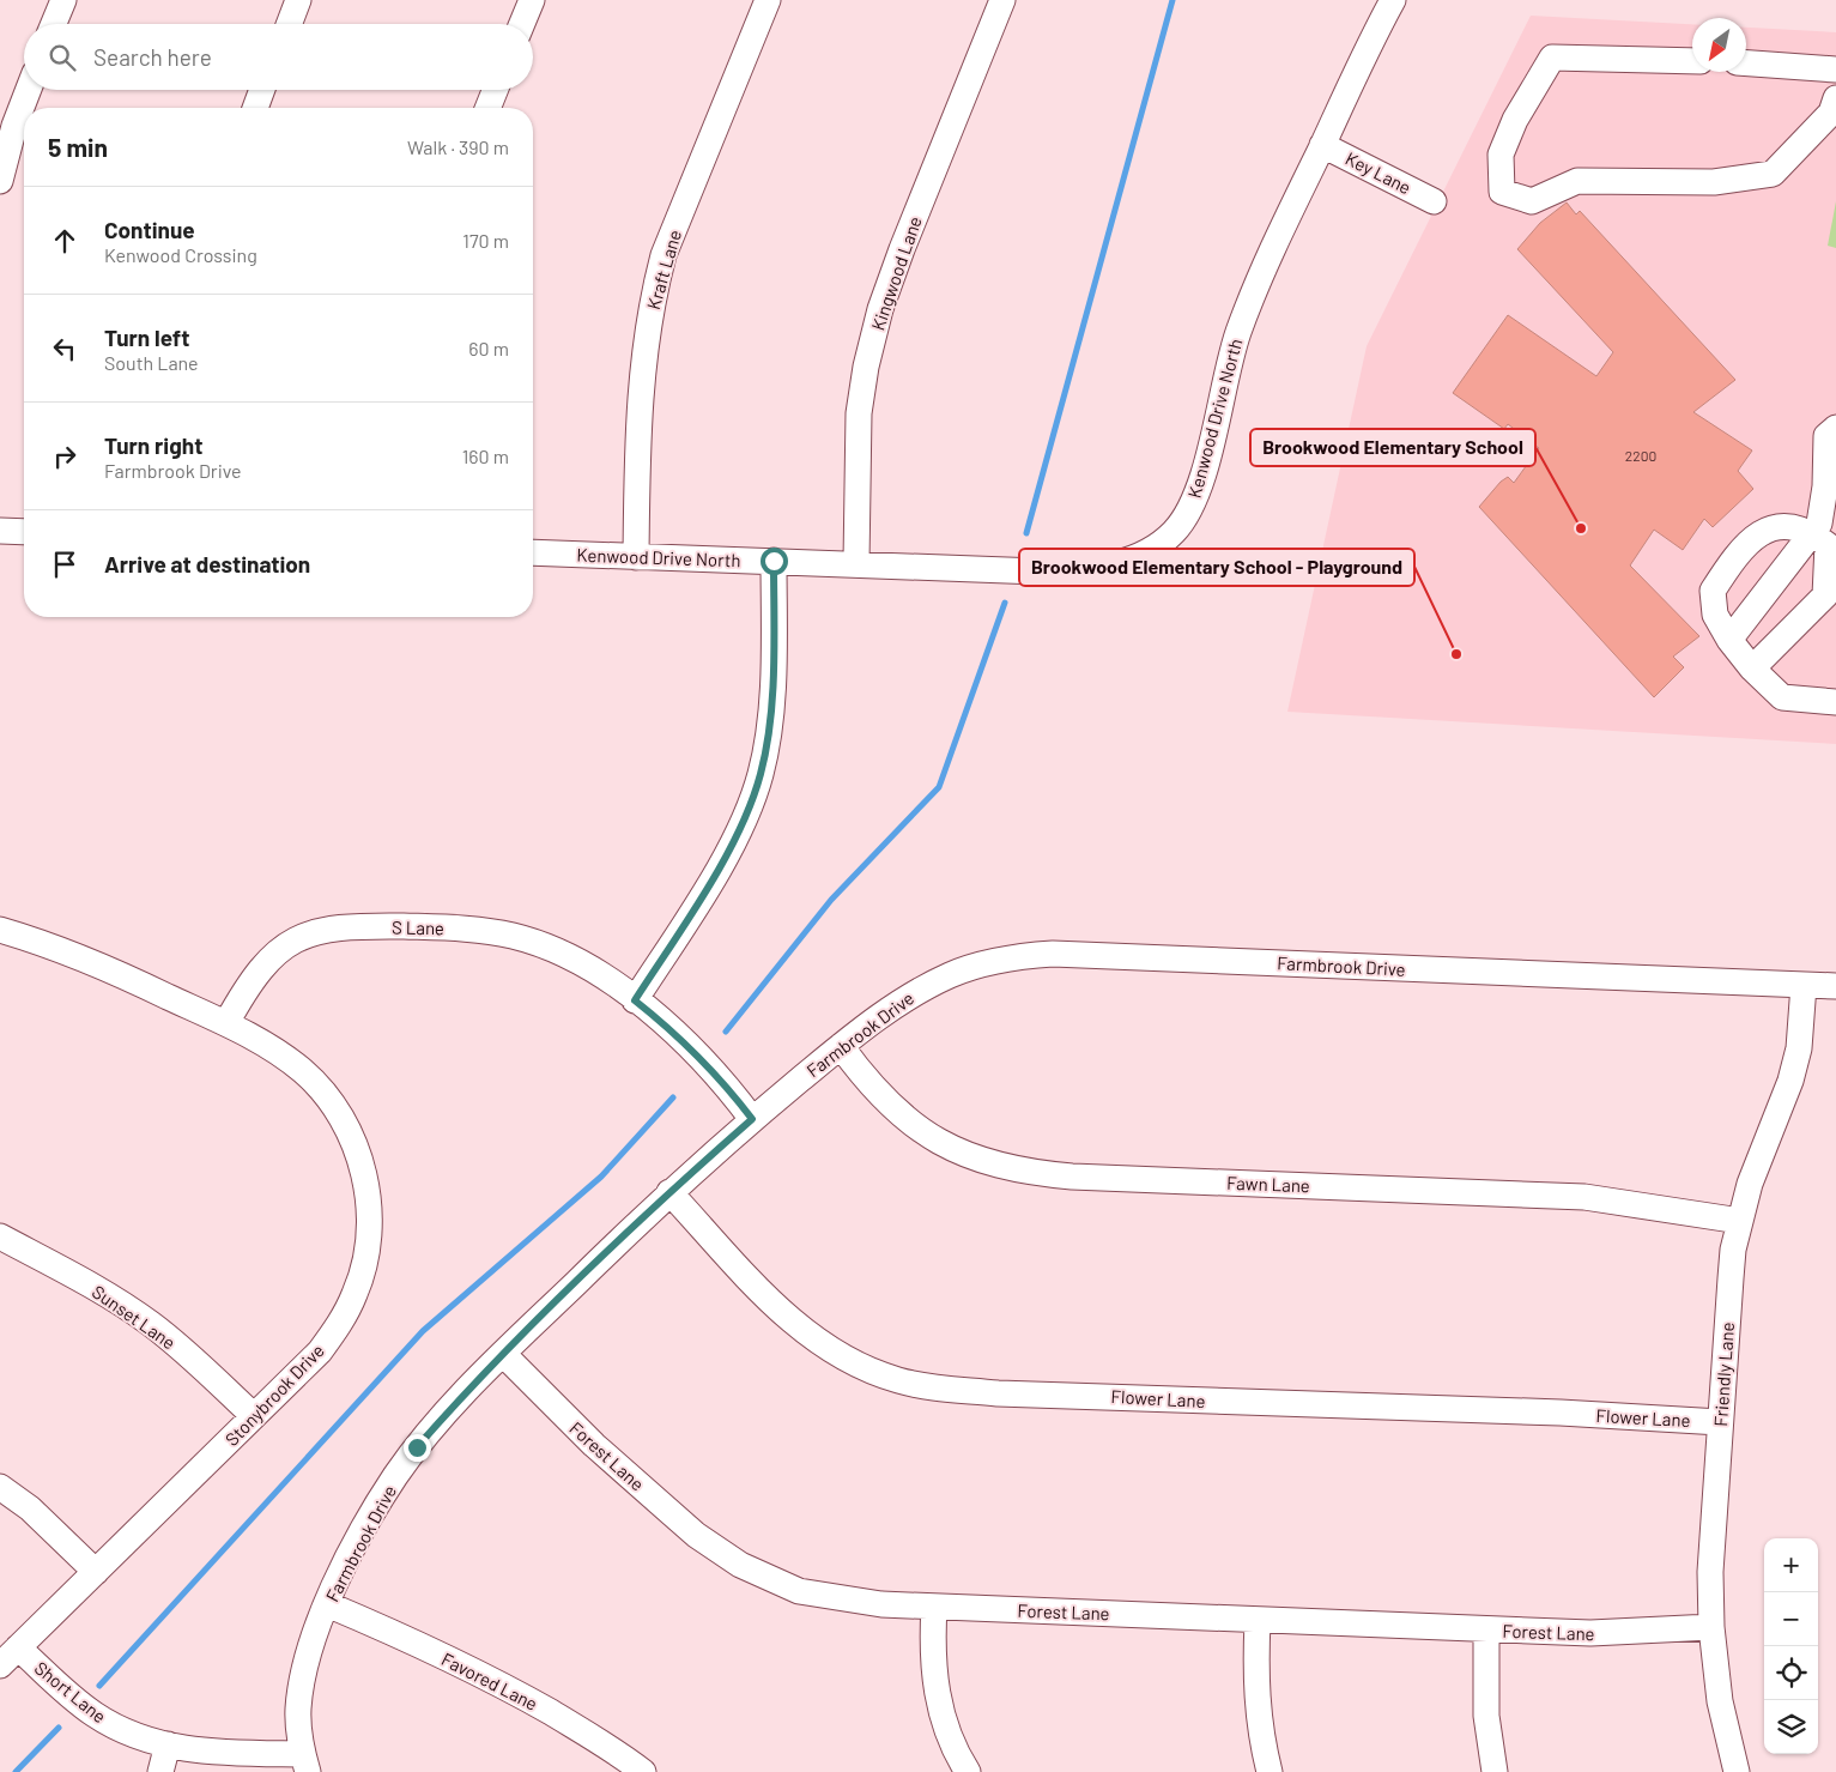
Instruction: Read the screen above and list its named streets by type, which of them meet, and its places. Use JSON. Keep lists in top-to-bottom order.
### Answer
{
  "streets": {
    "street": [
      "Key Lane",
      "Kraft Lane",
      "Kingwood Lane",
      "Kenwood Drive North",
      "S Lane",
      "Farmbrook Drive",
      "Fawn Lane",
      "Sunset Lane",
      "Friendly Lane",
      "Stonybrook Drive",
      "Flower Lane",
      "Forest Lane",
      "Favored Lane",
      "Short Lane"
    ]
  },
  "crossings": [
    ["Key Lane", "Kenwood Drive North"],
    ["Kraft Lane", "Kenwood Drive North"],
    ["Kingwood Lane", "Kenwood Drive North"],
    ["S Lane", "Farmbrook Drive"],
    ["S Lane", "Stonybrook Drive"],
    ["Farmbrook Drive", "Fawn Lane"],
    ["Farmbrook Drive", "Friendly Lane"],
    ["Farmbrook Drive", "Flower Lane"],
    ["Farmbrook Drive", "Forest Lane"],
    ["Farmbrook Drive", "Favored Lane"],
    ["Farmbrook Drive", "Short Lane"],
    ["Fawn Lane", "Friendly Lane"],
    ["Sunset Lane", "Stonybrook Drive"],
    ["Friendly Lane", "Flower Lane"],
    ["Friendly Lane", "Forest Lane"],
    ["Stonybrook Drive", "Short Lane"]
  ],
  "places": ["Brookwood Elementary School", "Brookwood Elementary School - Playground"],
  "house_numbers": ["2200"],
  "north": "bottom left",
  "page": {
    "search": "Search here",
    "heading": ["5 min", "Walk · 390 m"],
    "list": [
      ["Continue", "Kenwood Crossing", "170 m"],
      ["Turn left", "South Lane", "60 m"],
      ["Turn right", "Farmbrook Drive", "160 m"],
      "Arrive at destination"
    ],
    "map_buttons": ["+", "−"]
  }
}
